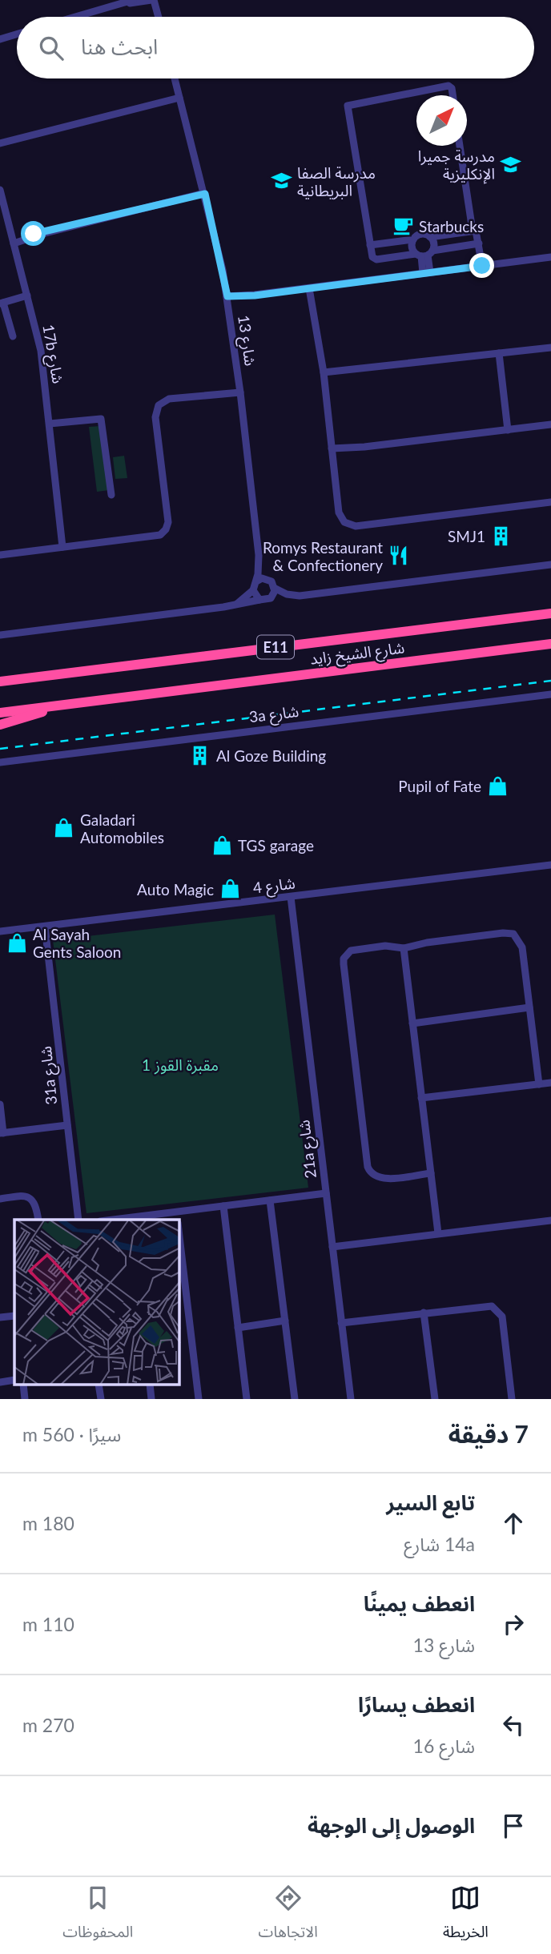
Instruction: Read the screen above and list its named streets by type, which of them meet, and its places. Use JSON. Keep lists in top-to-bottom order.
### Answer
{
  "streets": {
    "highway": ["E11", "شارع الشيخ زايد"],
    "street": [
      "شارع 13",
      "17b شارع",
      "3a شارع",
      "شارع 4",
      "31a شارع",
      "21a شارع"
    ]
  },
  "crossings": [
    ["شارع 4", "31a شارع"],
    ["شارع 4", "21a شارع"]
  ],
  "parks": ["مقبرة القوز 1"],
  "places": {
    "school or university": ["مدرسة جميرا الإنكليزية", "مدرسة الصفا البريطانية"],
    "cafe": ["Starbucks"],
    "building": ["SMJ1", "Al Goze Building"],
    "restaurant": ["Romys Restaurant & Confectionery"],
    "shop": [
      "Pupil of Fate",
      "Galadari Automobiles",
      "TGS garage",
      "Auto Magic",
      "Al Sayah Gents Saloon"
    ]
  },
  "north": "top right",
  "page": {
    "search": "ابحث هنا",
    "heading": ["7 دقيقة", "سيرًا · 560 m"],
    "list": [
      ["تابع السير", "14a شارع", "180 m"],
      ["انعطف يمينًا", "شارع 13", "110 m"],
      ["انعطف يسارًا", "شارع 16", "270 m"],
      "الوصول إلى الوجهة"
    ],
    "nav": ["الخريطة", "الاتجاهات", "المحفوظات"]
  }
}
